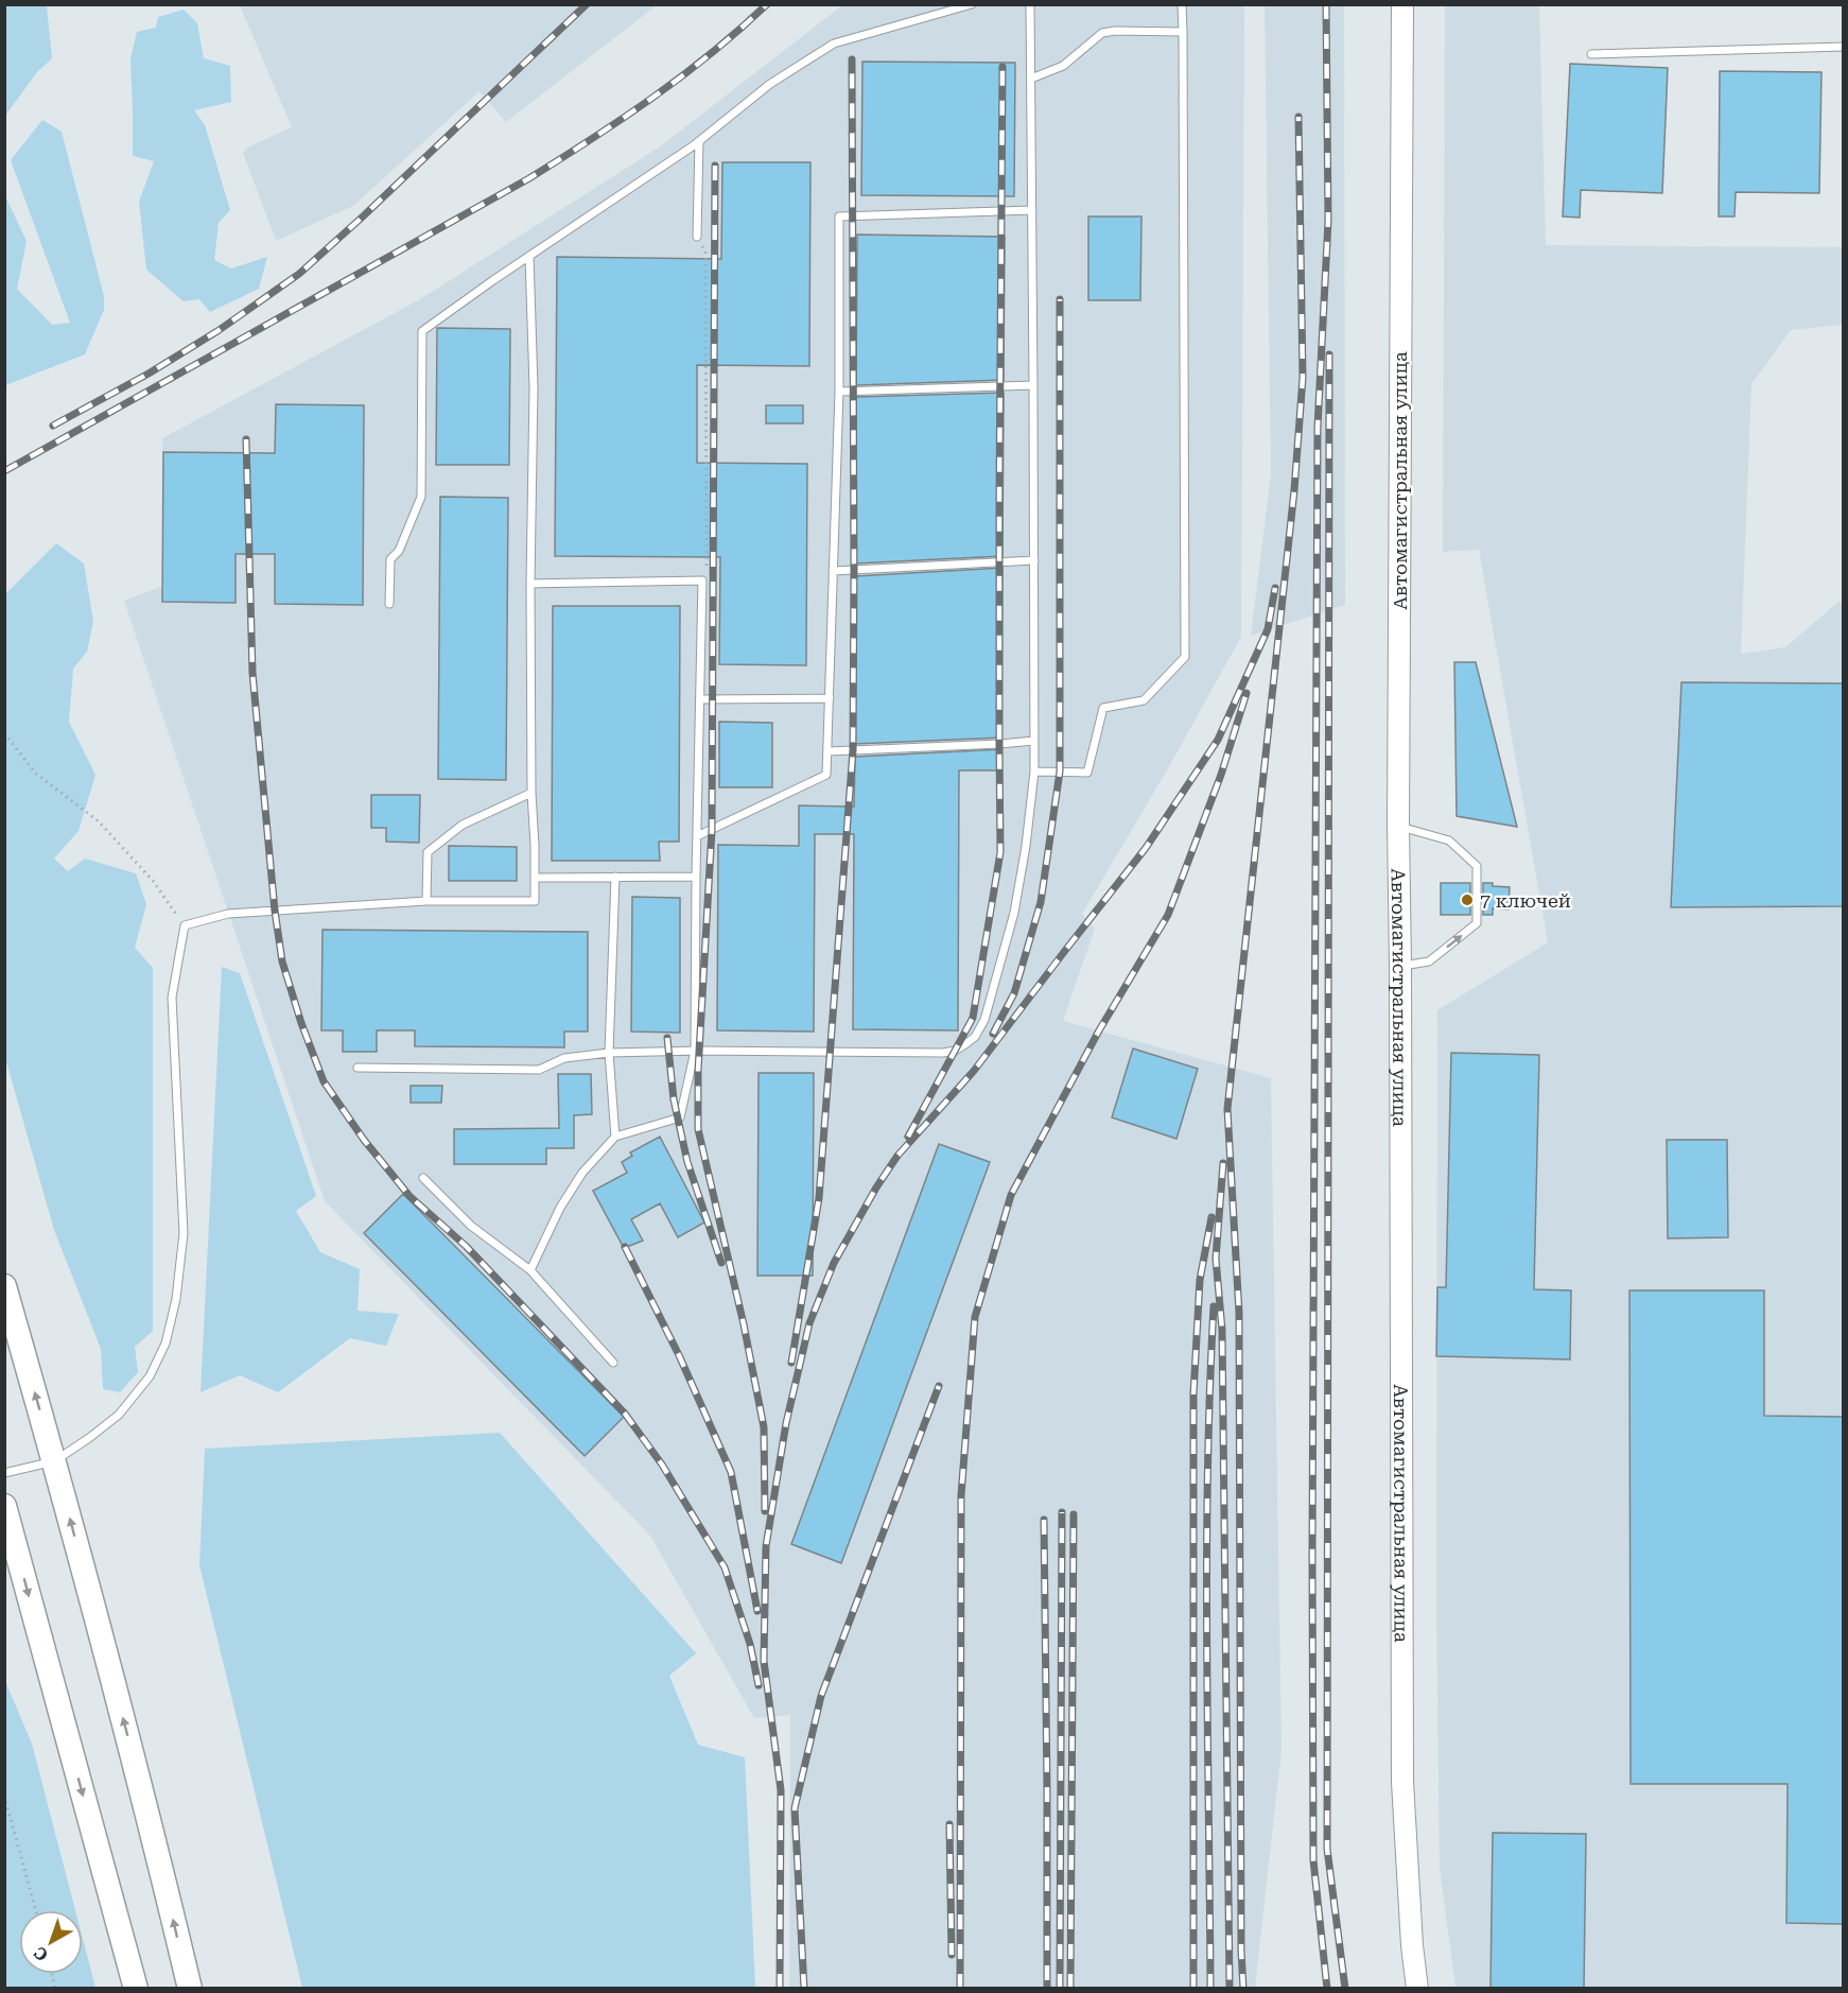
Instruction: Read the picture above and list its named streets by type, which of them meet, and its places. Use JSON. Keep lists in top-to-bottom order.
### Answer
{
  "streets": {
    "main road": ["Автомагистральная улица"]
  },
  "places": ["7 ключей"],
  "north": "bottom left"
}
